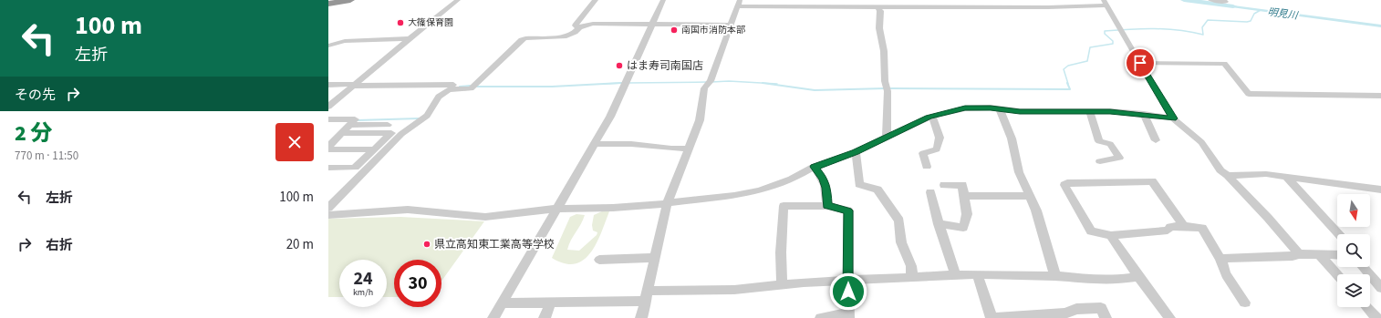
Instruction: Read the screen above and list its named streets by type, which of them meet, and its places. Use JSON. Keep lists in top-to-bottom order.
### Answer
{
  "water": ["明見川"],
  "places": [
    "大篠保育園",
    "南国市消防本部",
    "はま寿司南国店",
    "県立高知東工業高等学校"
  ],
  "north": "bottom",
  "page": {
    "turn": ["100 m", "左折"],
    "then": "その先",
    "heading": ["2 分", "770 m · 11:50"],
    "list": [
      {
        "name": "左折",
        "value": "100 m"
      },
      {
        "name": "右折",
        "value": "20 m"
      }
    ],
    "speed": "24 km/h",
    "limit": "30"
  }
}
